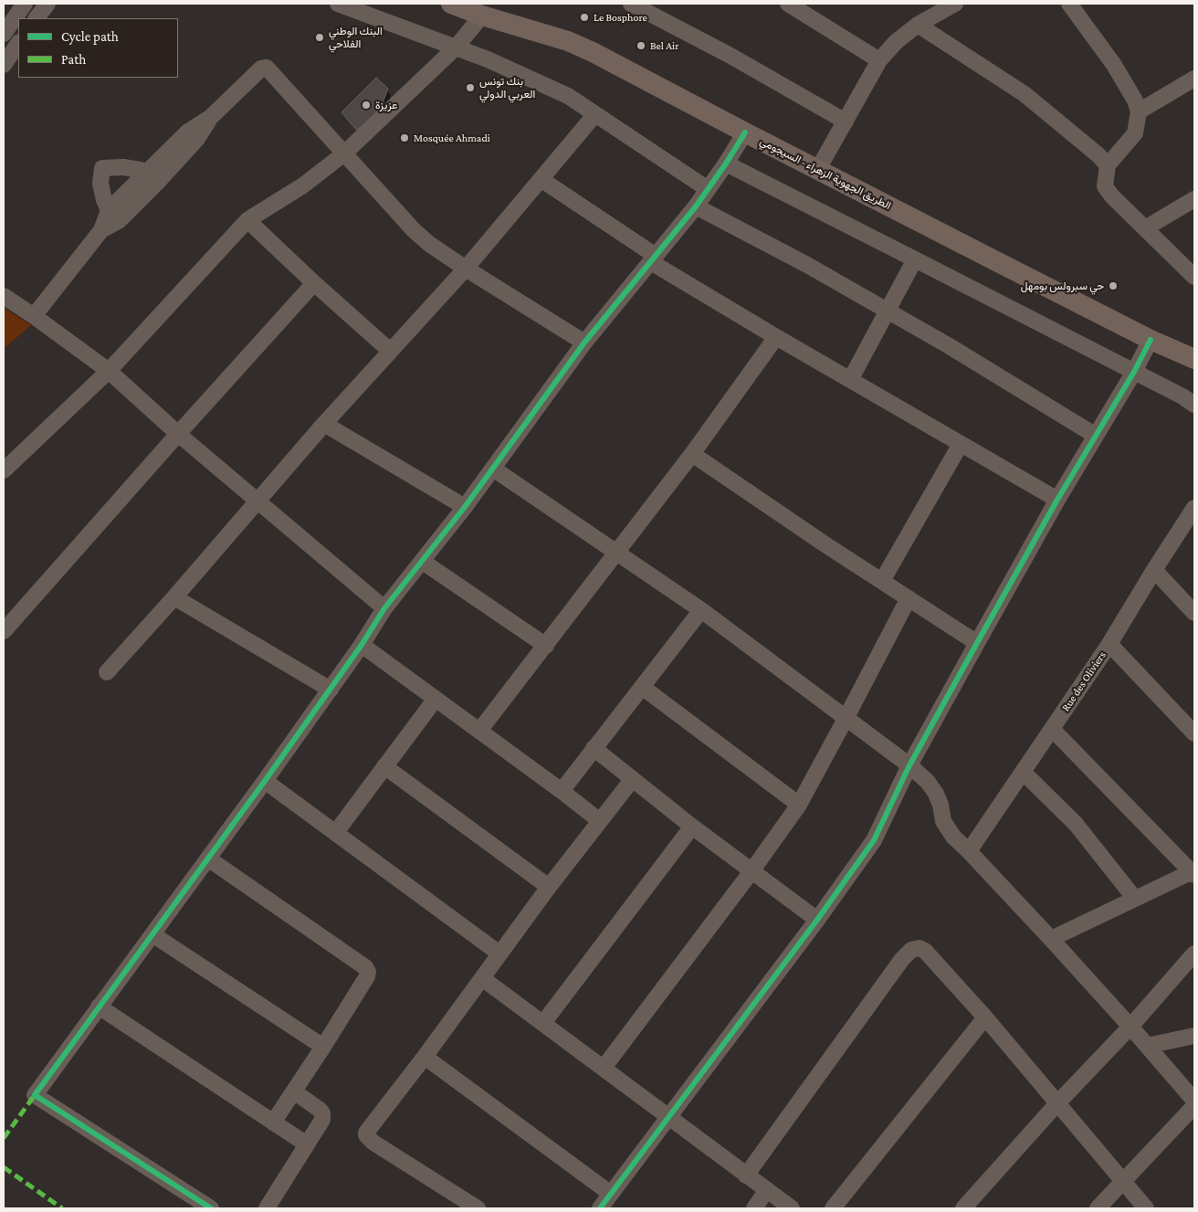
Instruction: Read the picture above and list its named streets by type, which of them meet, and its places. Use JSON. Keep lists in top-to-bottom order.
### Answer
{
  "streets": {
    "main road": ["الطريق الجهوية الزهراء - السيجومي"],
    "street": ["Rue des Oliviers"]
  },
  "places": [
    "Le Bosphore",
    "البنك الوطني الفلاحي",
    "Bel Air",
    "بنك تونس العربي الدولي",
    "عزيزة",
    "Mosquée Ahmadi",
    "حي سبرولس بومهل"
  ],
  "legend": ["Cycle path", "Path"]
}
